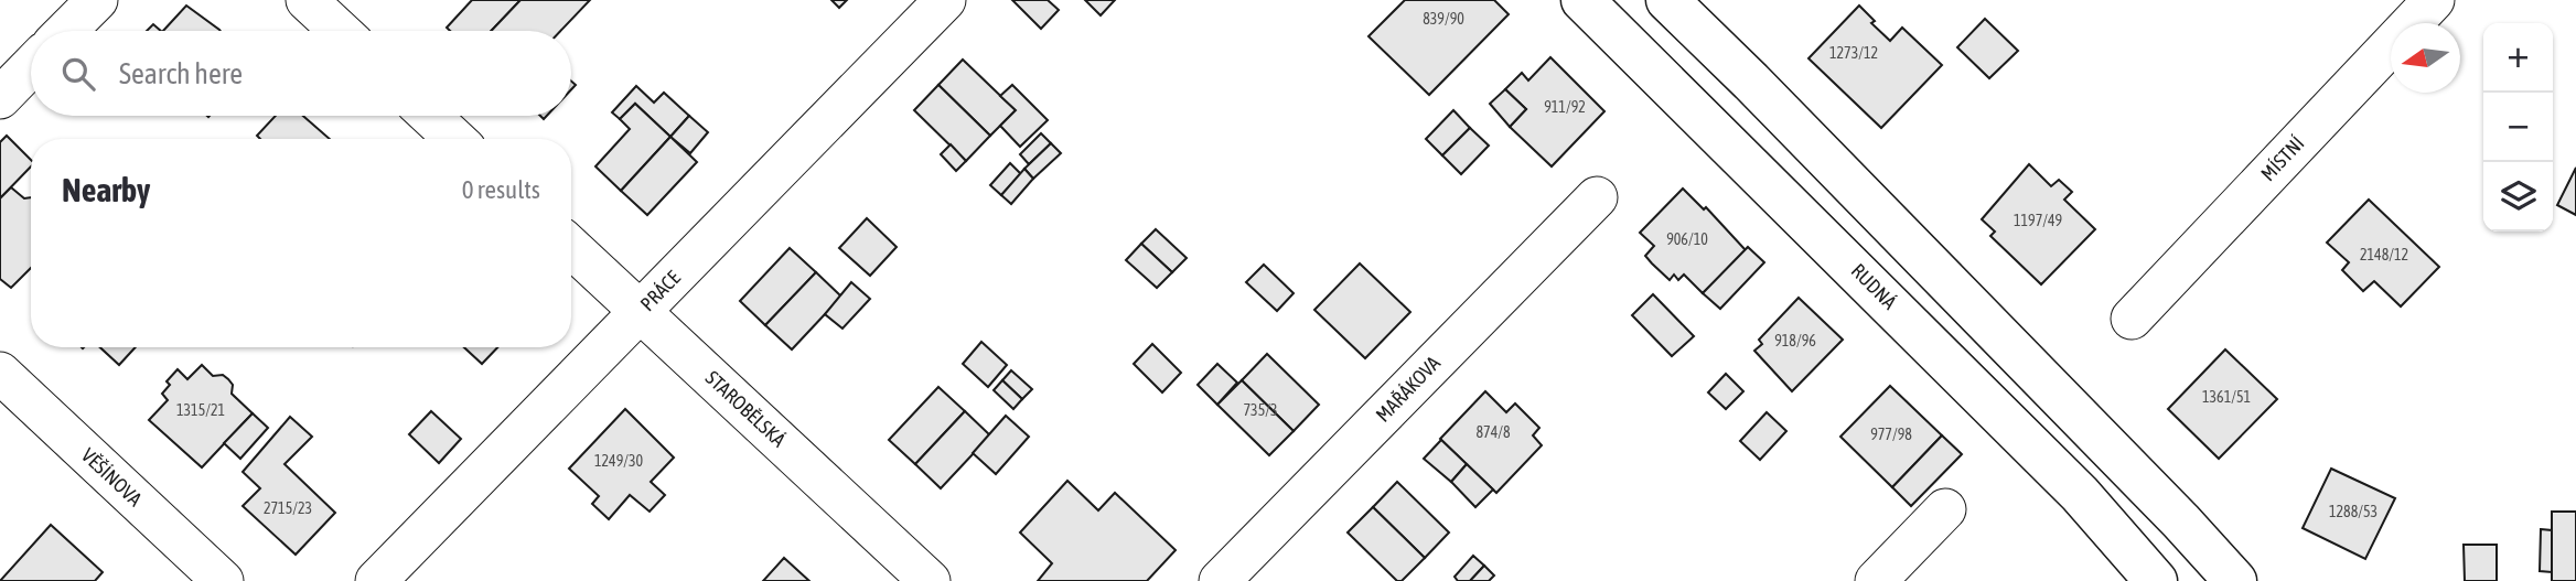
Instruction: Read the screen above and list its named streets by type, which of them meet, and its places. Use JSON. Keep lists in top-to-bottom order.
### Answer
{
  "streets": {
    "highway": ["RUDNÁ"],
    "street": [
      "MÍSTNÍ",
      "PRÁCE",
      "MAŘÁKOVA",
      "STAROBĚLSKÁ",
      "VĚŠÍNOVA"
    ]
  },
  "crossings": [
    ["PRÁCE", "STAROBĚLSKÁ"]
  ],
  "house_numbers": [
    "839/90",
    "1273/12",
    "911/92",
    "1197/49",
    "906/10",
    "2148/12",
    "918/96",
    "1361/51",
    "1315/21",
    "735/3",
    "874/8",
    "977/98",
    "1249/30",
    "2715/23",
    "1288/53"
  ],
  "north": "left",
  "page": {
    "map_buttons": ["+", "−"],
    "search": "Search here",
    "heading": ["Nearby", "0 results"]
  }
}
